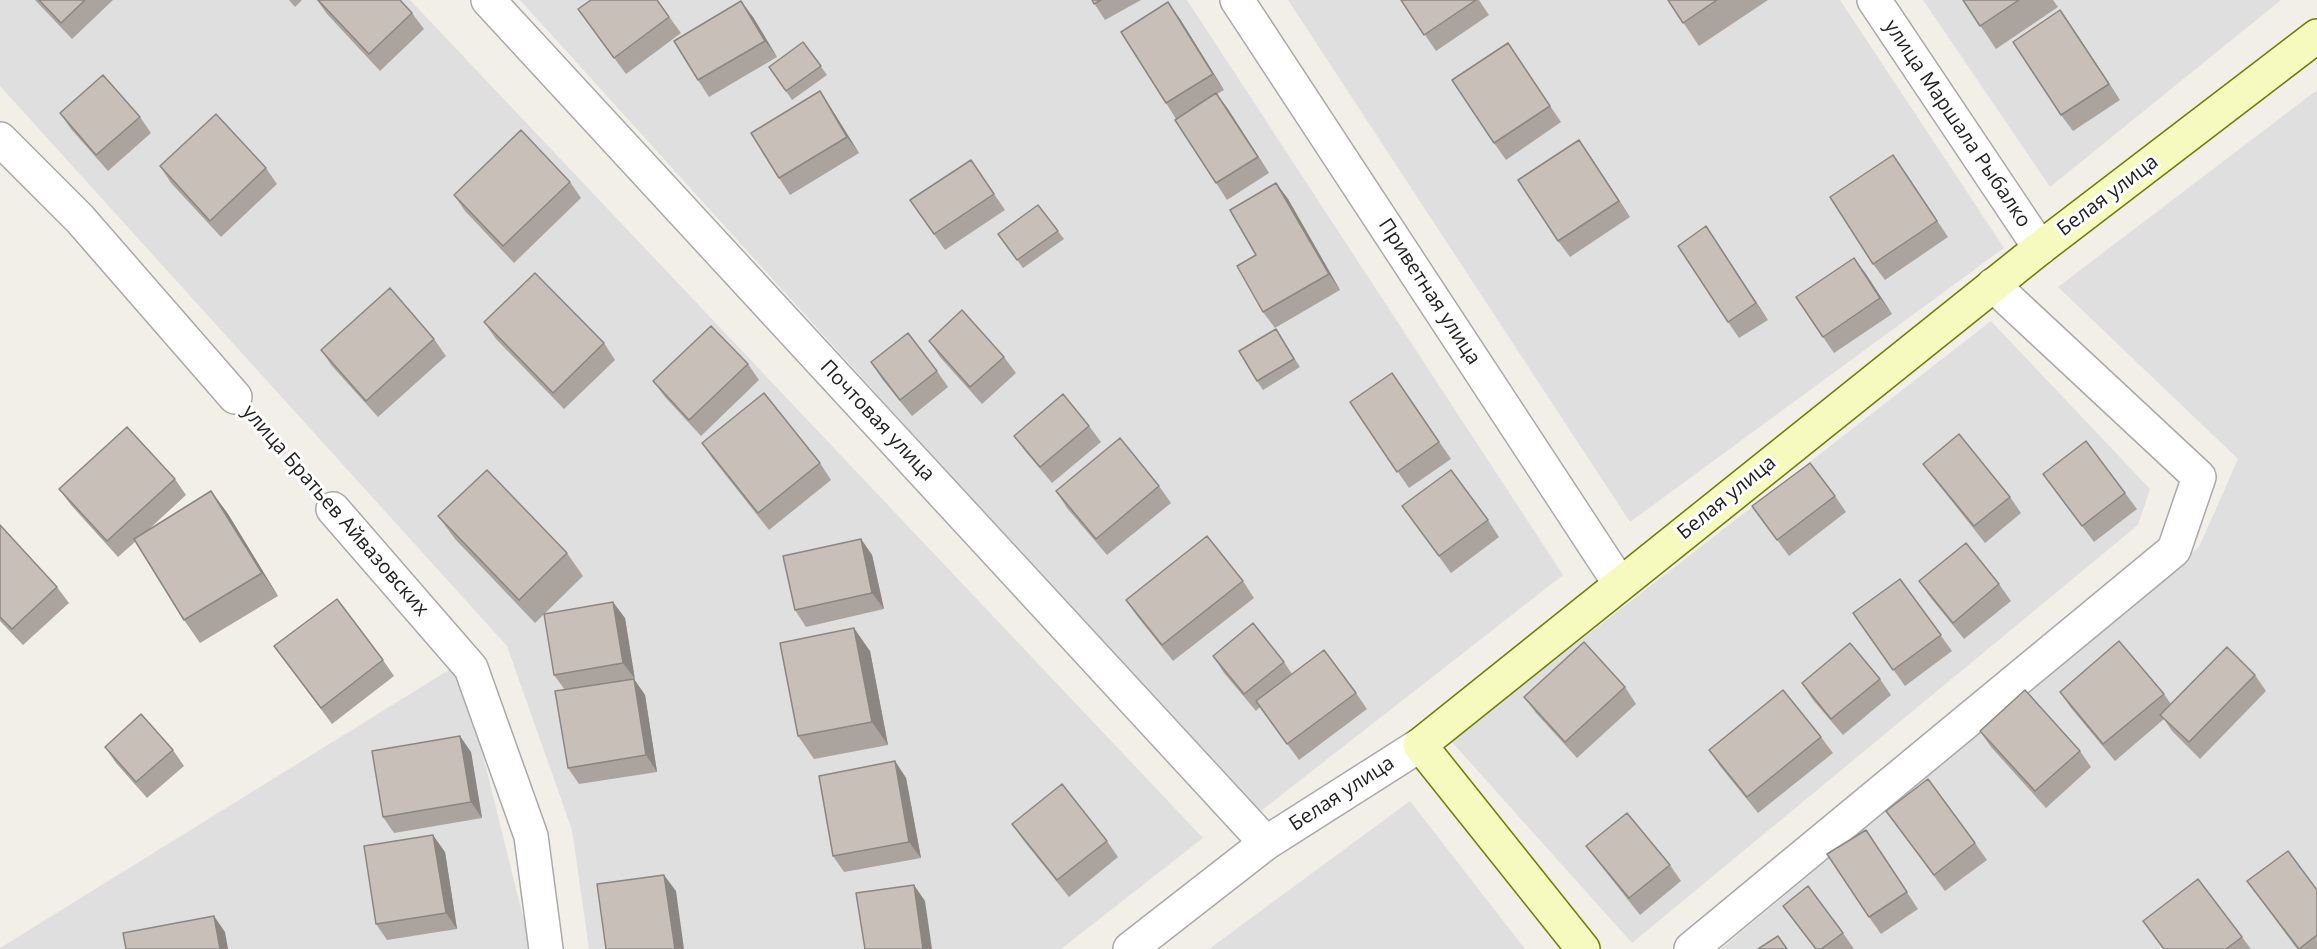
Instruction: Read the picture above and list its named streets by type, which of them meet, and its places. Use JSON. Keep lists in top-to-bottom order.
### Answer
{
  "streets": {
    "street": [
      "улица Маршала Рыбалко",
      "Белая улица",
      "Приветная улица",
      "Почтовая улица",
      "улица Братьев Айвазовских"
    ]
  },
  "crossings": [
    ["улица Маршала Рыбалко", "Белая улица"],
    ["Белая улица", "Приветная улица"],
    ["Белая улица", "Почтовая улица"]
  ]
}
